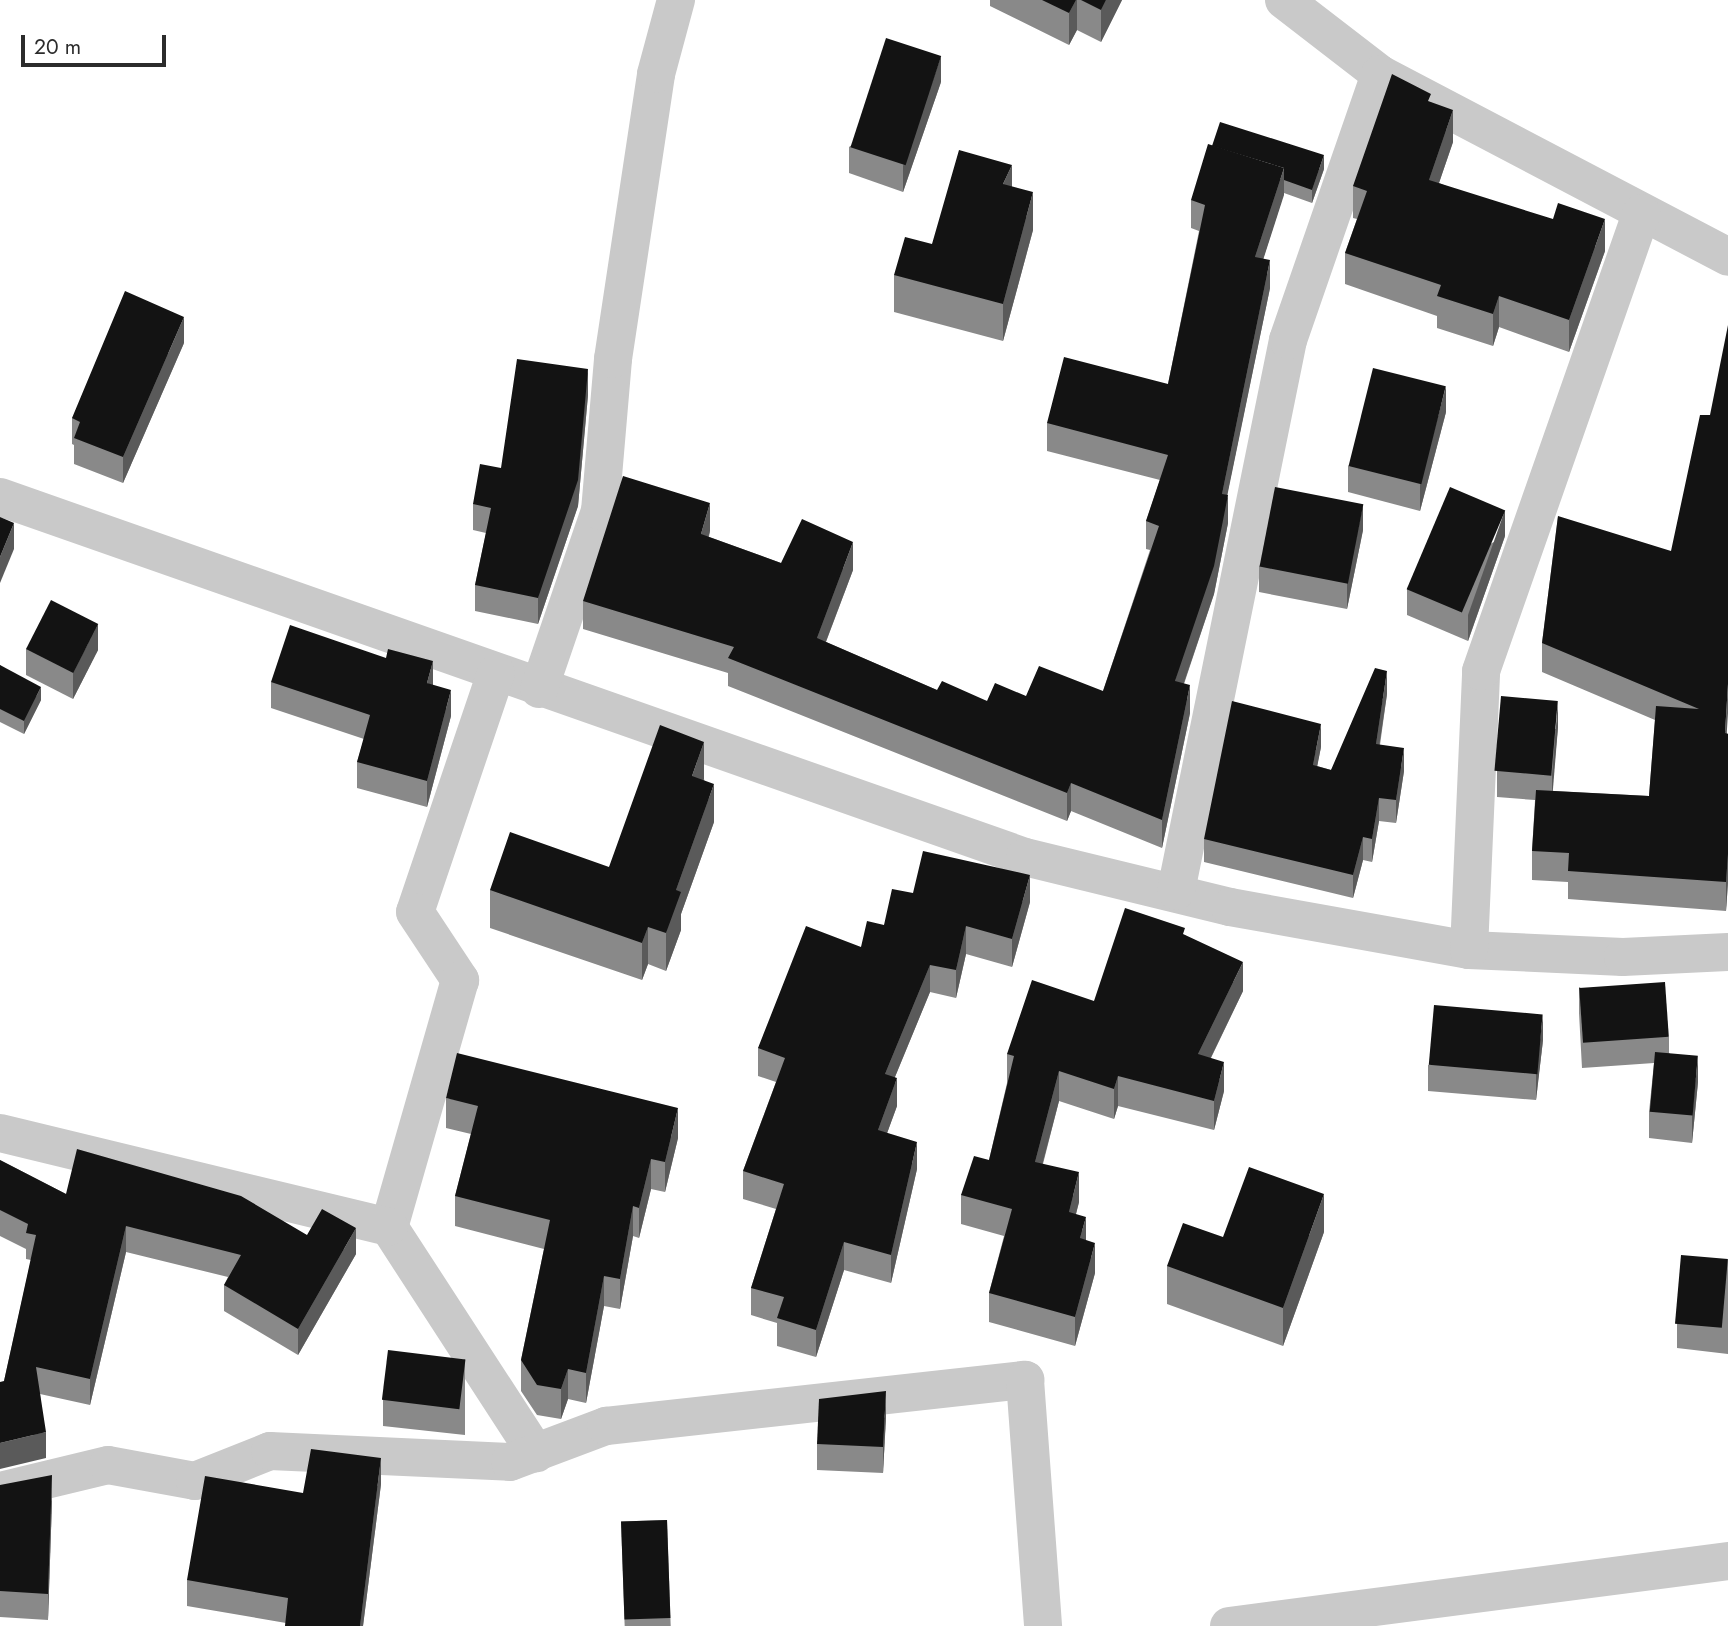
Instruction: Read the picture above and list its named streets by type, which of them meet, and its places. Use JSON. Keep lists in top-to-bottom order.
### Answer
{
  "scale_bar": "20 m"
}
